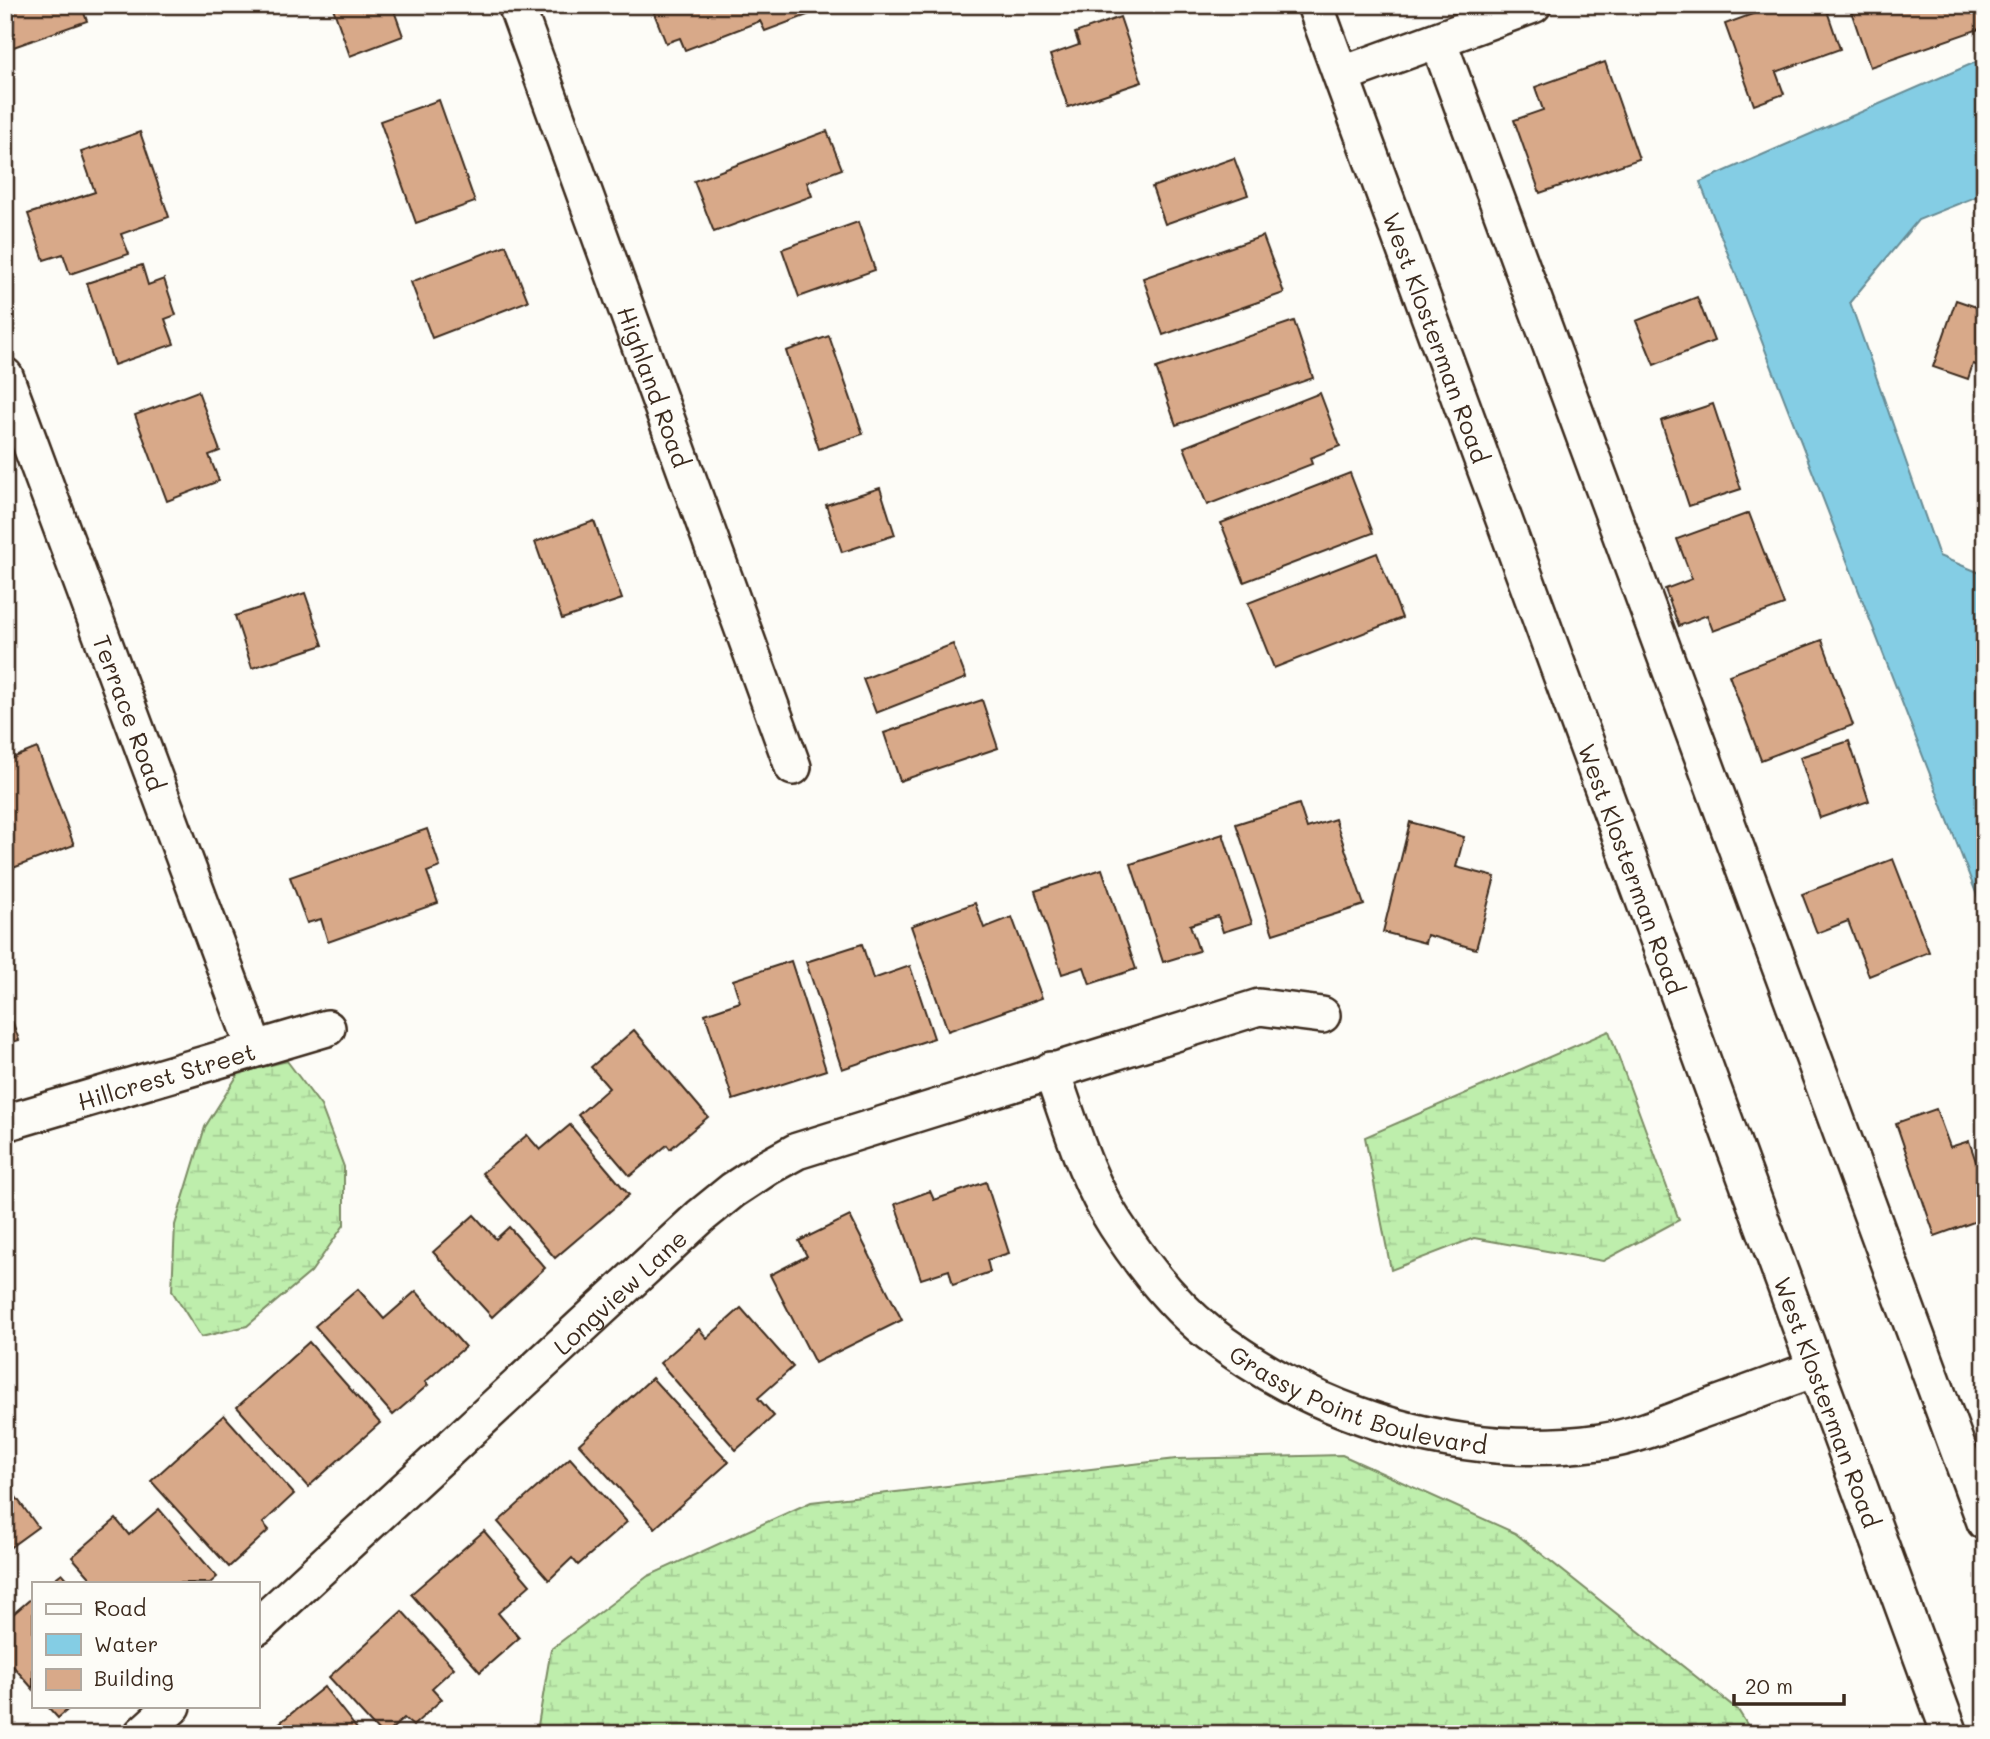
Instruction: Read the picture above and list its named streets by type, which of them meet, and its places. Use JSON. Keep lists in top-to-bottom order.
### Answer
{
  "streets": {
    "street": [
      "West Klosterman Road",
      "Highland Road",
      "Terrace Road",
      "Hillcrest Street",
      "Longview Lane",
      "Grassy Point Boulevard"
    ]
  },
  "crossings": [
    ["West Klosterman Road", "Grassy Point Boulevard"],
    ["Terrace Road", "Hillcrest Street"],
    ["Longview Lane", "Grassy Point Boulevard"]
  ],
  "legend": ["Road", "Water", "Building"],
  "scale_bar": "20 m"
}
